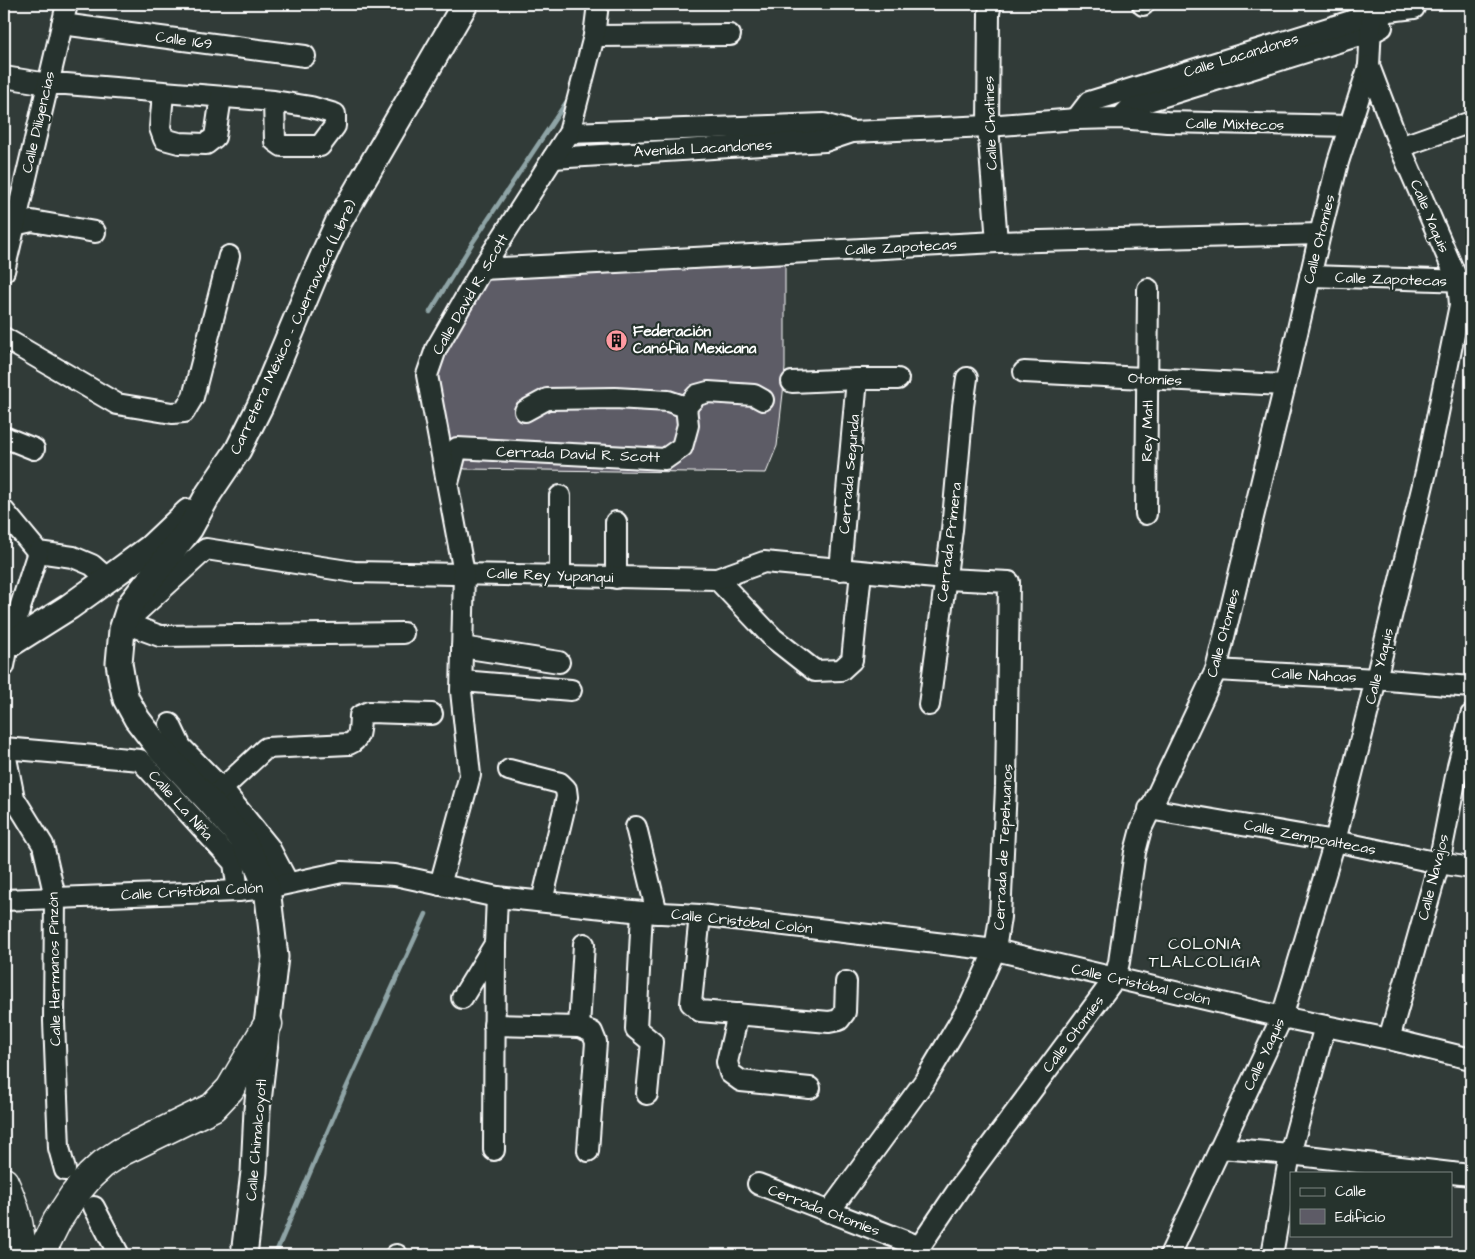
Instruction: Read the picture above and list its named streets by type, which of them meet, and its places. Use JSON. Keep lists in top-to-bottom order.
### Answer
{
  "streets": {
    "main road": ["Carretera México - Cuernavaca (Libre)", "Calle Chimalcoyotl"],
    "street": [
      "Calle 169",
      "Calle Lacandones",
      "Calle Diligencias",
      "Calle Chatines",
      "Calle Mixtecos",
      "Avenida Lacandones",
      "Calle Yaquis",
      "Calle Otomíes",
      "Calle Zapotecas",
      "Calle David R. Scott",
      "Otomíes",
      "Rey Matl",
      "Cerrada David R. Scott",
      "Cerrada Segunda",
      "Cerrada Primera",
      "Calle Rey Yupanqui",
      "Calle Nahoas",
      "Calle La Niña",
      "Calle Zempoaltecas",
      "Cerrada de Tepehuanos",
      "Calle Navajos",
      "Calle Cristóbal Colón",
      "Calle Hermanos Pinzón",
      "Cerrada Otomíes"
    ]
  },
  "crossings": [
    ["Calle 169", "Calle Diligencias"],
    ["Calle Lacandones", "Calle Mixtecos"],
    ["Calle Lacandones", "Avenida Lacandones"],
    ["Calle Lacandones", "Calle Otomíes"],
    ["Calle Chatines", "Avenida Lacandones"],
    ["Calle Chatines", "Calle Zapotecas"],
    ["Calle Mixtecos", "Avenida Lacandones"],
    ["Calle Mixtecos", "Calle Otomíes"],
    ["Avenida Lacandones", "Calle David R. Scott"],
    ["Calle Yaquis", "Calle Otomíes"],
    ["Calle Yaquis", "Calle Zapotecas"],
    ["Calle Yaquis", "Calle Nahoas"],
    ["Calle Yaquis", "Calle Zempoaltecas"],
    ["Calle Yaquis", "Calle Cristóbal Colón"],
    ["Calle Otomíes", "Calle Zapotecas"],
    ["Calle Otomíes", "Otomíes"],
    ["Calle Otomíes", "Calle Nahoas"],
    ["Calle Otomíes", "Calle Zempoaltecas"],
    ["Calle Otomíes", "Calle Cristóbal Colón"],
    ["Calle Otomíes", "Cerrada Otomíes"],
    ["Calle Zapotecas", "Calle David R. Scott"],
    ["Calle David R. Scott", "Cerrada David R. Scott"],
    ["Calle David R. Scott", "Calle Rey Yupanqui"],
    ["Calle David R. Scott", "Calle Cristóbal Colón"],
    ["Carretera México - Cuernavaca (Libre)", "Calle Rey Yupanqui"],
    ["Carretera México - Cuernavaca (Libre)", "Calle Cristóbal Colón"],
    ["Carretera México - Cuernavaca (Libre)", "Calle Chimalcoyotl"],
    ["Otomíes", "Rey Matl"],
    ["Cerrada Segunda", "Calle Rey Yupanqui"],
    ["Cerrada Primera", "Calle Rey Yupanqui"],
    ["Calle Rey Yupanqui", "Cerrada de Tepehuanos"],
    ["Calle La Niña", "Calle Cristóbal Colón"],
    ["Calle La Niña", "Calle Hermanos Pinzón"],
    ["Calle Zempoaltecas", "Calle Navajos"],
    ["Cerrada de Tepehuanos", "Calle Cristóbal Colón"],
    ["Cerrada de Tepehuanos", "Cerrada Otomíes"],
    ["Calle Navajos", "Calle Cristóbal Colón"],
    ["Calle Cristóbal Colón", "Calle Hermanos Pinzón"]
  ],
  "districts": ["COLONIA TLALCOLIGIA"],
  "places": {
    "building": ["Federación Canófila Mexicana"]
  },
  "legend": ["Calle", "Edificio"]
}
